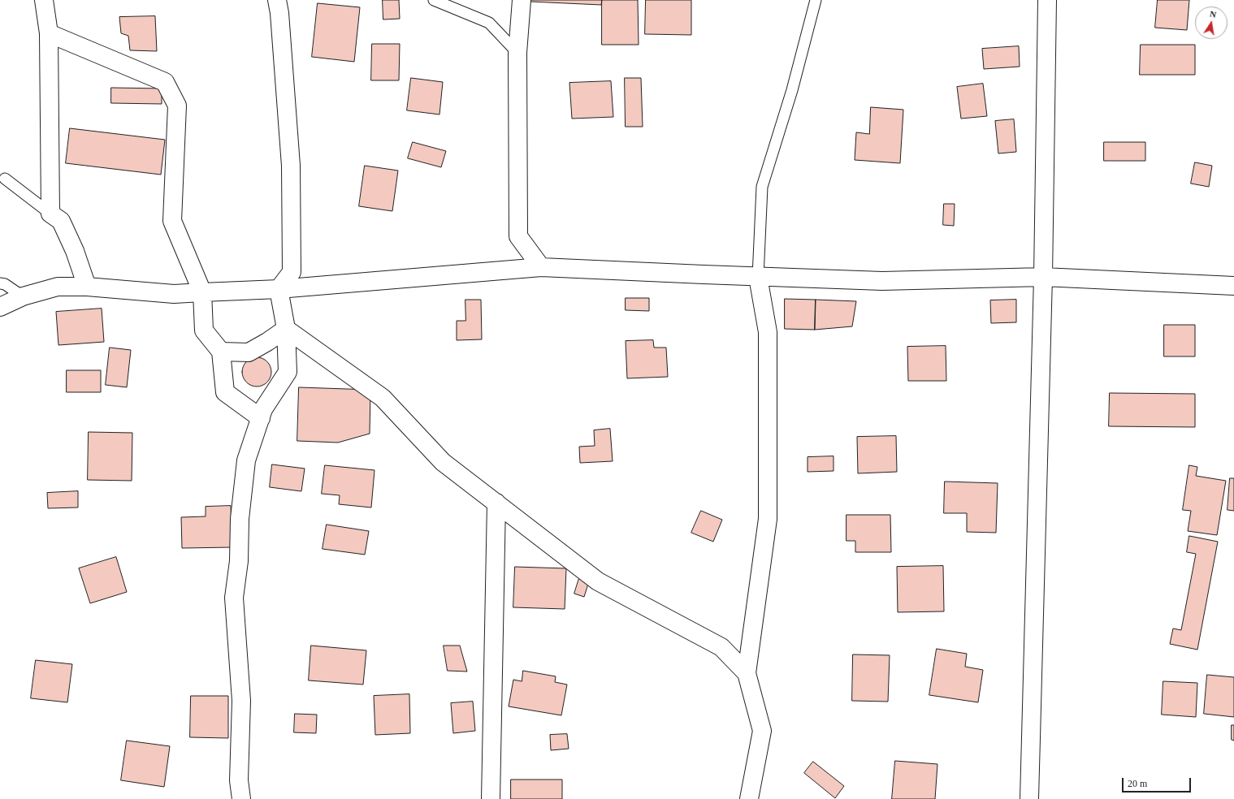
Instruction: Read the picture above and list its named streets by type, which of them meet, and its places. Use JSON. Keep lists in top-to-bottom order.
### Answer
{
  "scale_bar": "20 m",
  "north": "top"
}
